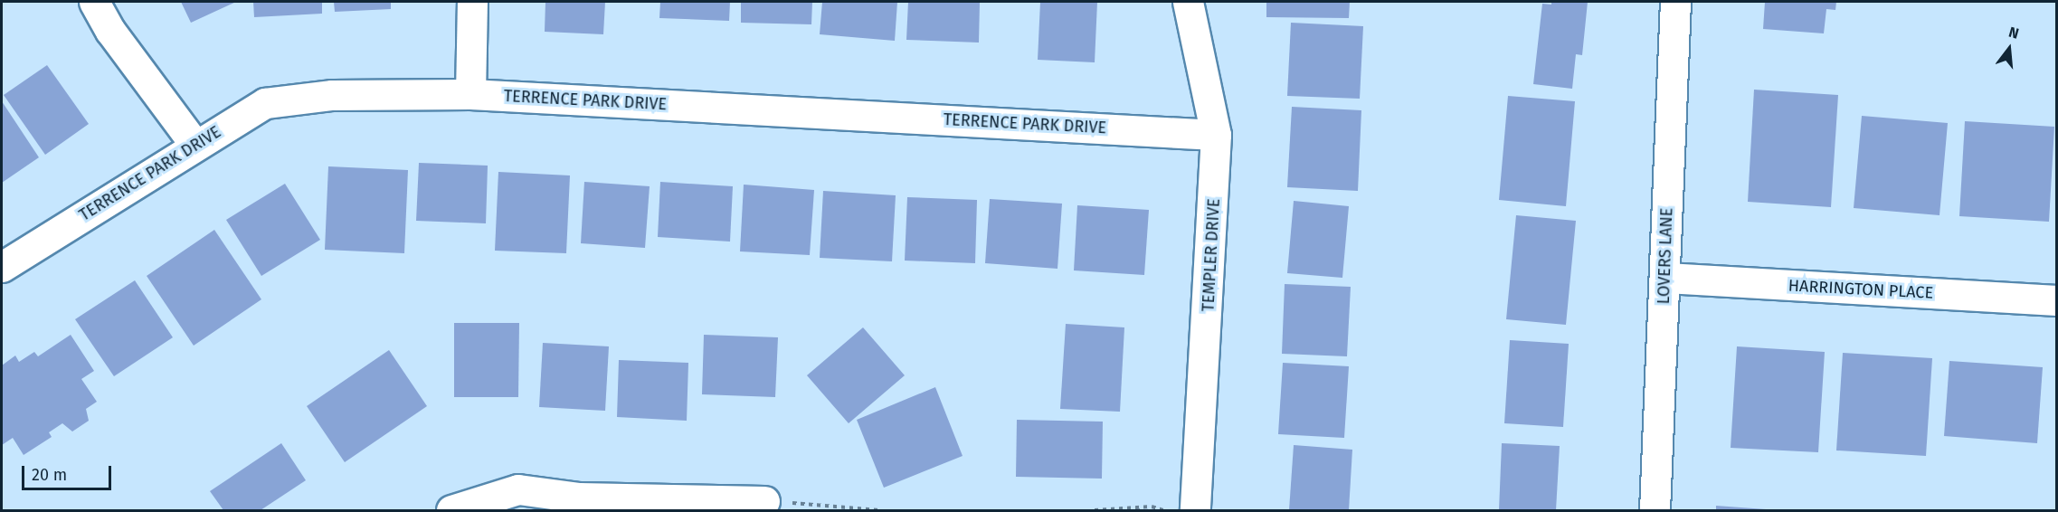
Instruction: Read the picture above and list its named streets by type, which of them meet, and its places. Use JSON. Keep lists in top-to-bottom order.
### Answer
{
  "streets": {
    "street": [
      "TERRENCE PARK DRIVE",
      "TEMPLER DRIVE",
      "LOVERS LANE",
      "HARRINGTON PLACE"
    ]
  },
  "crossings": [
    ["TERRENCE PARK DRIVE", "TEMPLER DRIVE"],
    ["LOVERS LANE", "HARRINGTON PLACE"]
  ],
  "scale_bar": "20 m",
  "north": "top"
}
